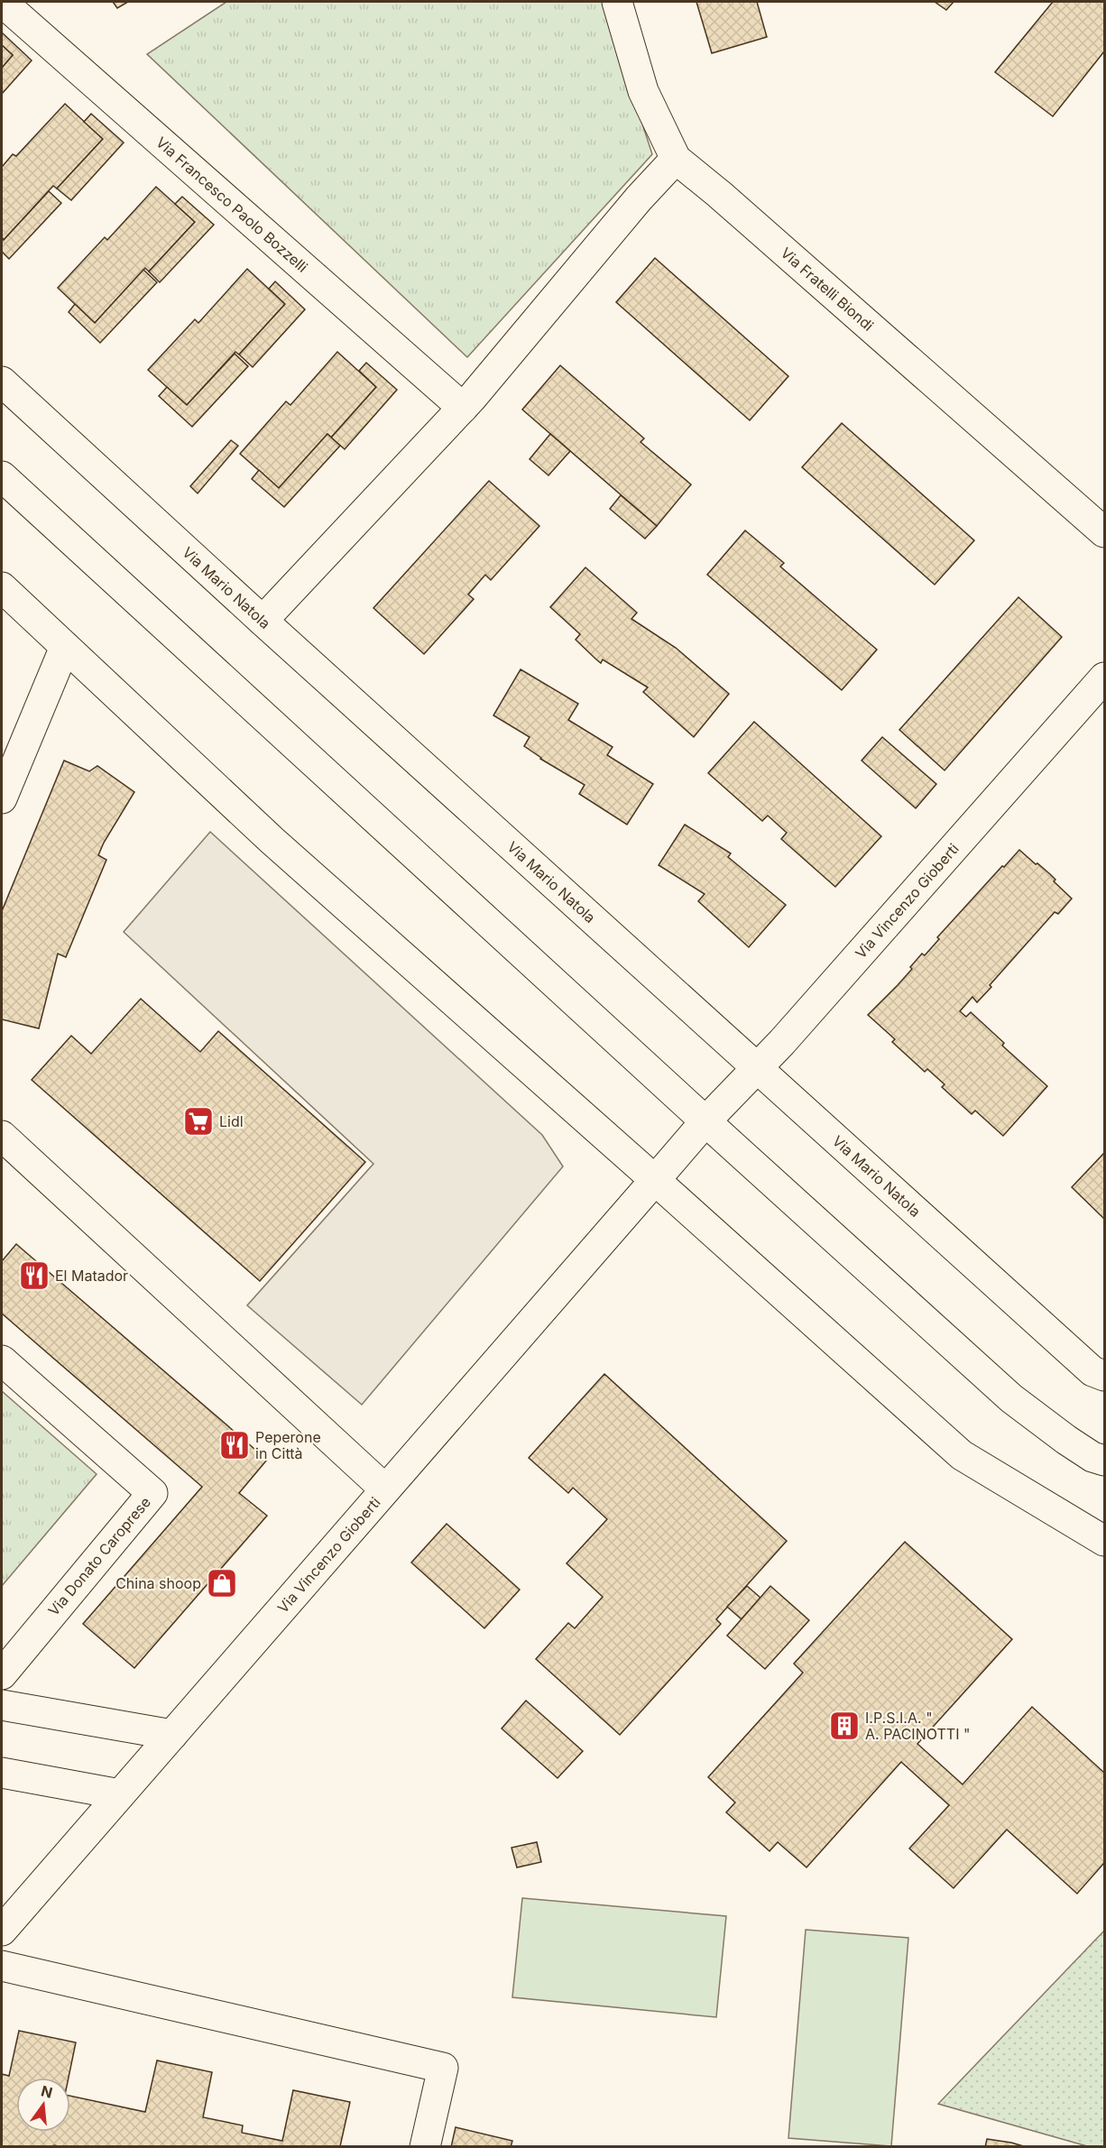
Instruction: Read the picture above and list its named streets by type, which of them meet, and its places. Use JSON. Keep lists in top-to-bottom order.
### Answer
{
  "streets": {
    "street": [
      "Via Francesco Paolo Bozzelli",
      "Via Fratelli Biondi",
      "Via Mario Natola",
      "Via Vincenzo Gioberti",
      "Via Donato Caroprese"
    ]
  },
  "crossings": [
    ["Via Mario Natola", "Via Vincenzo Gioberti"]
  ],
  "places": {
    "supermarket": ["Lidl"],
    "restaurant": ["El Matador", "Peperone in Città"],
    "shop": ["China shoop"],
    "building": ["I.P.S.I.A. \" A. PACINOTTI \""]
  },
  "north": "top"
}
